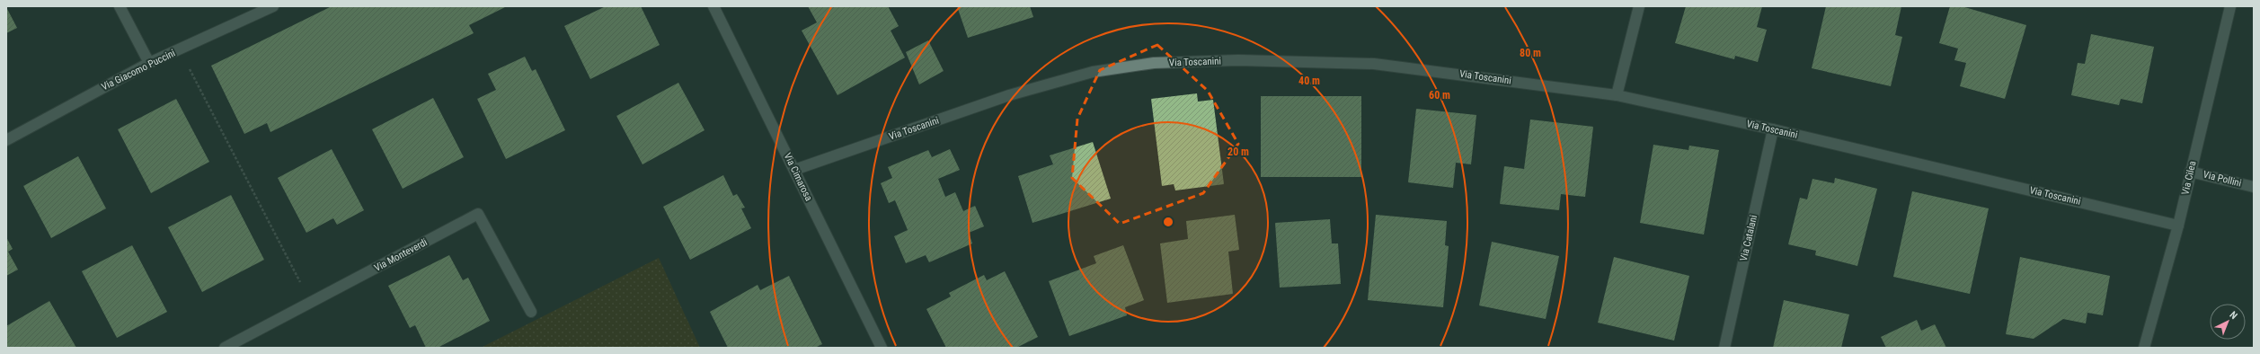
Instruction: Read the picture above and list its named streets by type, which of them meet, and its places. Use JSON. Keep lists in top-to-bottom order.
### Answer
{
  "streets": {
    "street": [
      "Via Toscanini",
      "Via Giacomo Puccini",
      "Via Cimarosa",
      "Via Cilea",
      "Via Pollini",
      "Via Catalani",
      "Via Monteverdi"
    ]
  },
  "crossings": [
    ["Via Toscanini", "Via Cimarosa"],
    ["Via Toscanini", "Via Cilea"],
    ["Via Toscanini", "Via Catalani"],
    ["Via Cilea", "Via Pollini"]
  ],
  "north": "top right",
  "rings": [
    "80 m",
    "40 m",
    "60 m",
    "20 m"
  ]
}
